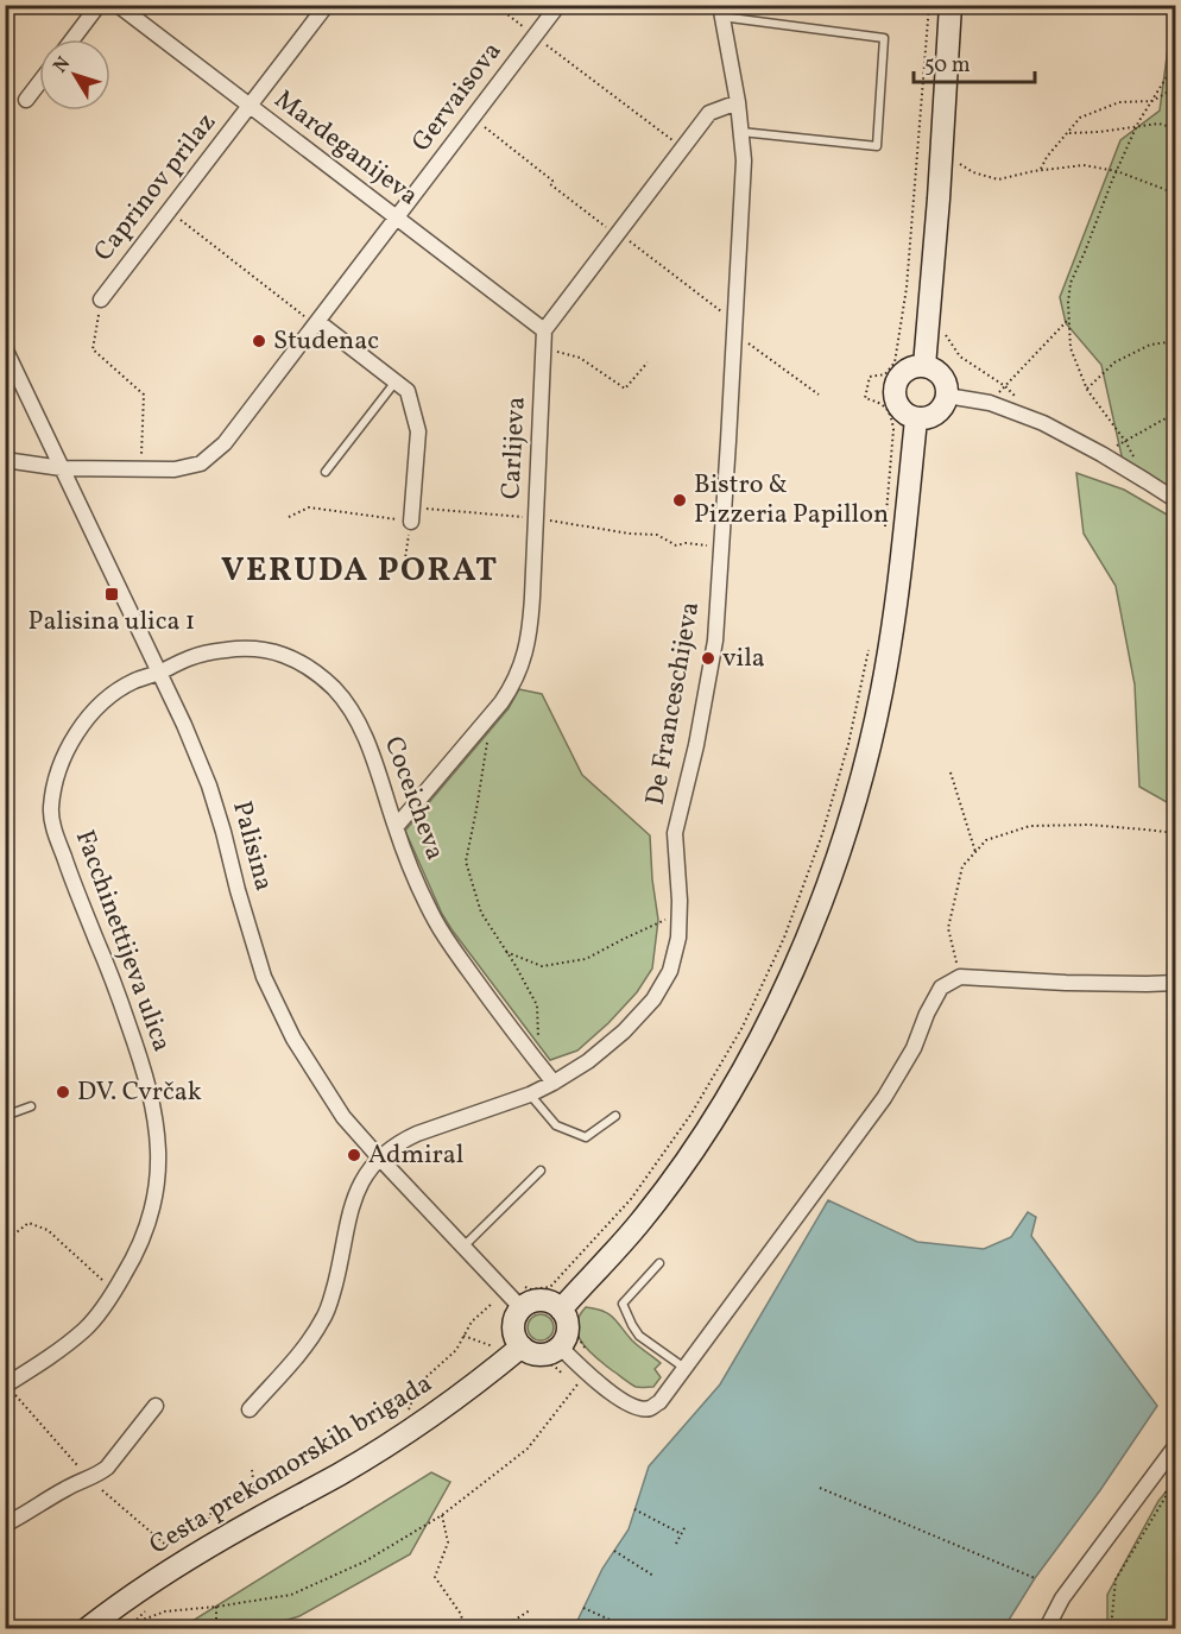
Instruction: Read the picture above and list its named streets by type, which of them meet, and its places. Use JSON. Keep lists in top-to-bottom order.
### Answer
{
  "streets": {
    "main road": ["Cesta prekomorskih brigada"],
    "street": [
      "Gervaisova",
      "Mardeganijeva",
      "Caprinov prilaz",
      "Carlijeva",
      "De Franceschijeva",
      "Coceicheva",
      "Palisina",
      "Facchinettijeva ulica"
    ]
  },
  "crossings": [
    ["Gervaisova", "Mardeganijeva"],
    ["Gervaisova", "Palisina"],
    ["Mardeganijeva", "Caprinov prilaz"],
    ["Mardeganijeva", "Carlijeva"],
    ["Carlijeva", "Coceicheva"],
    ["De Franceschijeva", "Coceicheva"],
    ["De Franceschijeva", "Palisina"],
    ["Coceicheva", "Palisina"],
    ["Coceicheva", "Facchinettijeva ulica"],
    ["Palisina", "Facchinettijeva ulica"]
  ],
  "districts": ["VERUDA PORAT"],
  "places": {
    "other": [
      "Studenac",
      "Bistro & Pizzeria Papillon",
      "vila",
      "DV. Cvrčak",
      "Admiral"
    ],
    "transit": ["Palisina ulica 1"]
  },
  "scale_bar": "50 m",
  "north": "top left"
}
